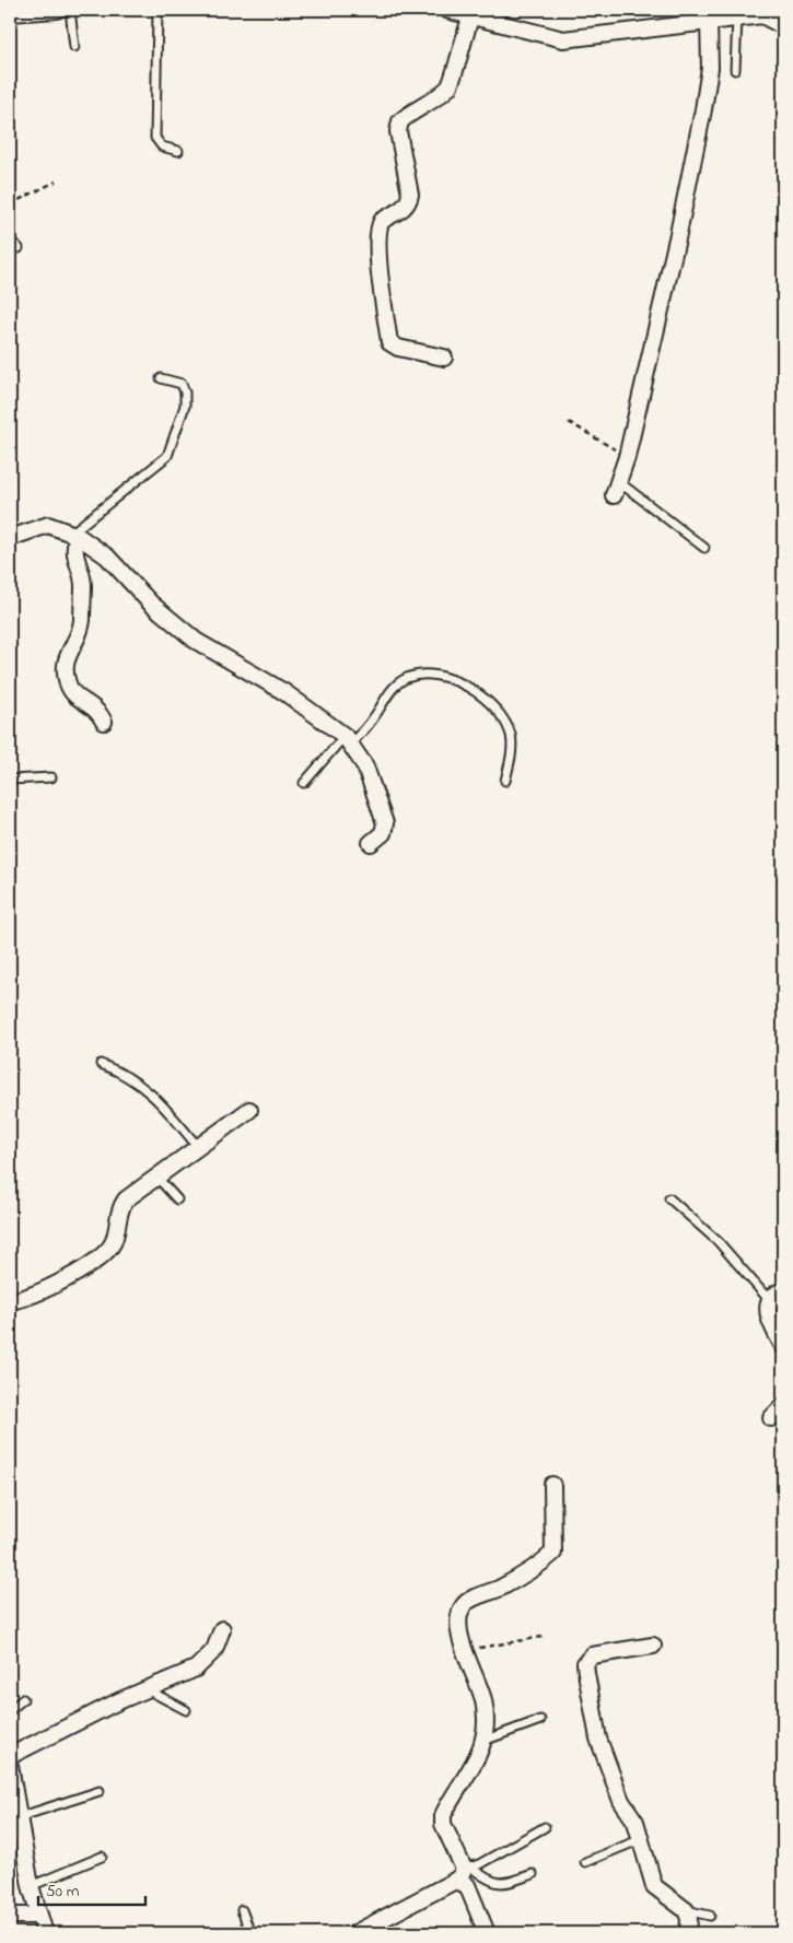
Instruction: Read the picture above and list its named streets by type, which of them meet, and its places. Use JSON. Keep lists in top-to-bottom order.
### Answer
{
  "scale_bar": "50 m"
}
